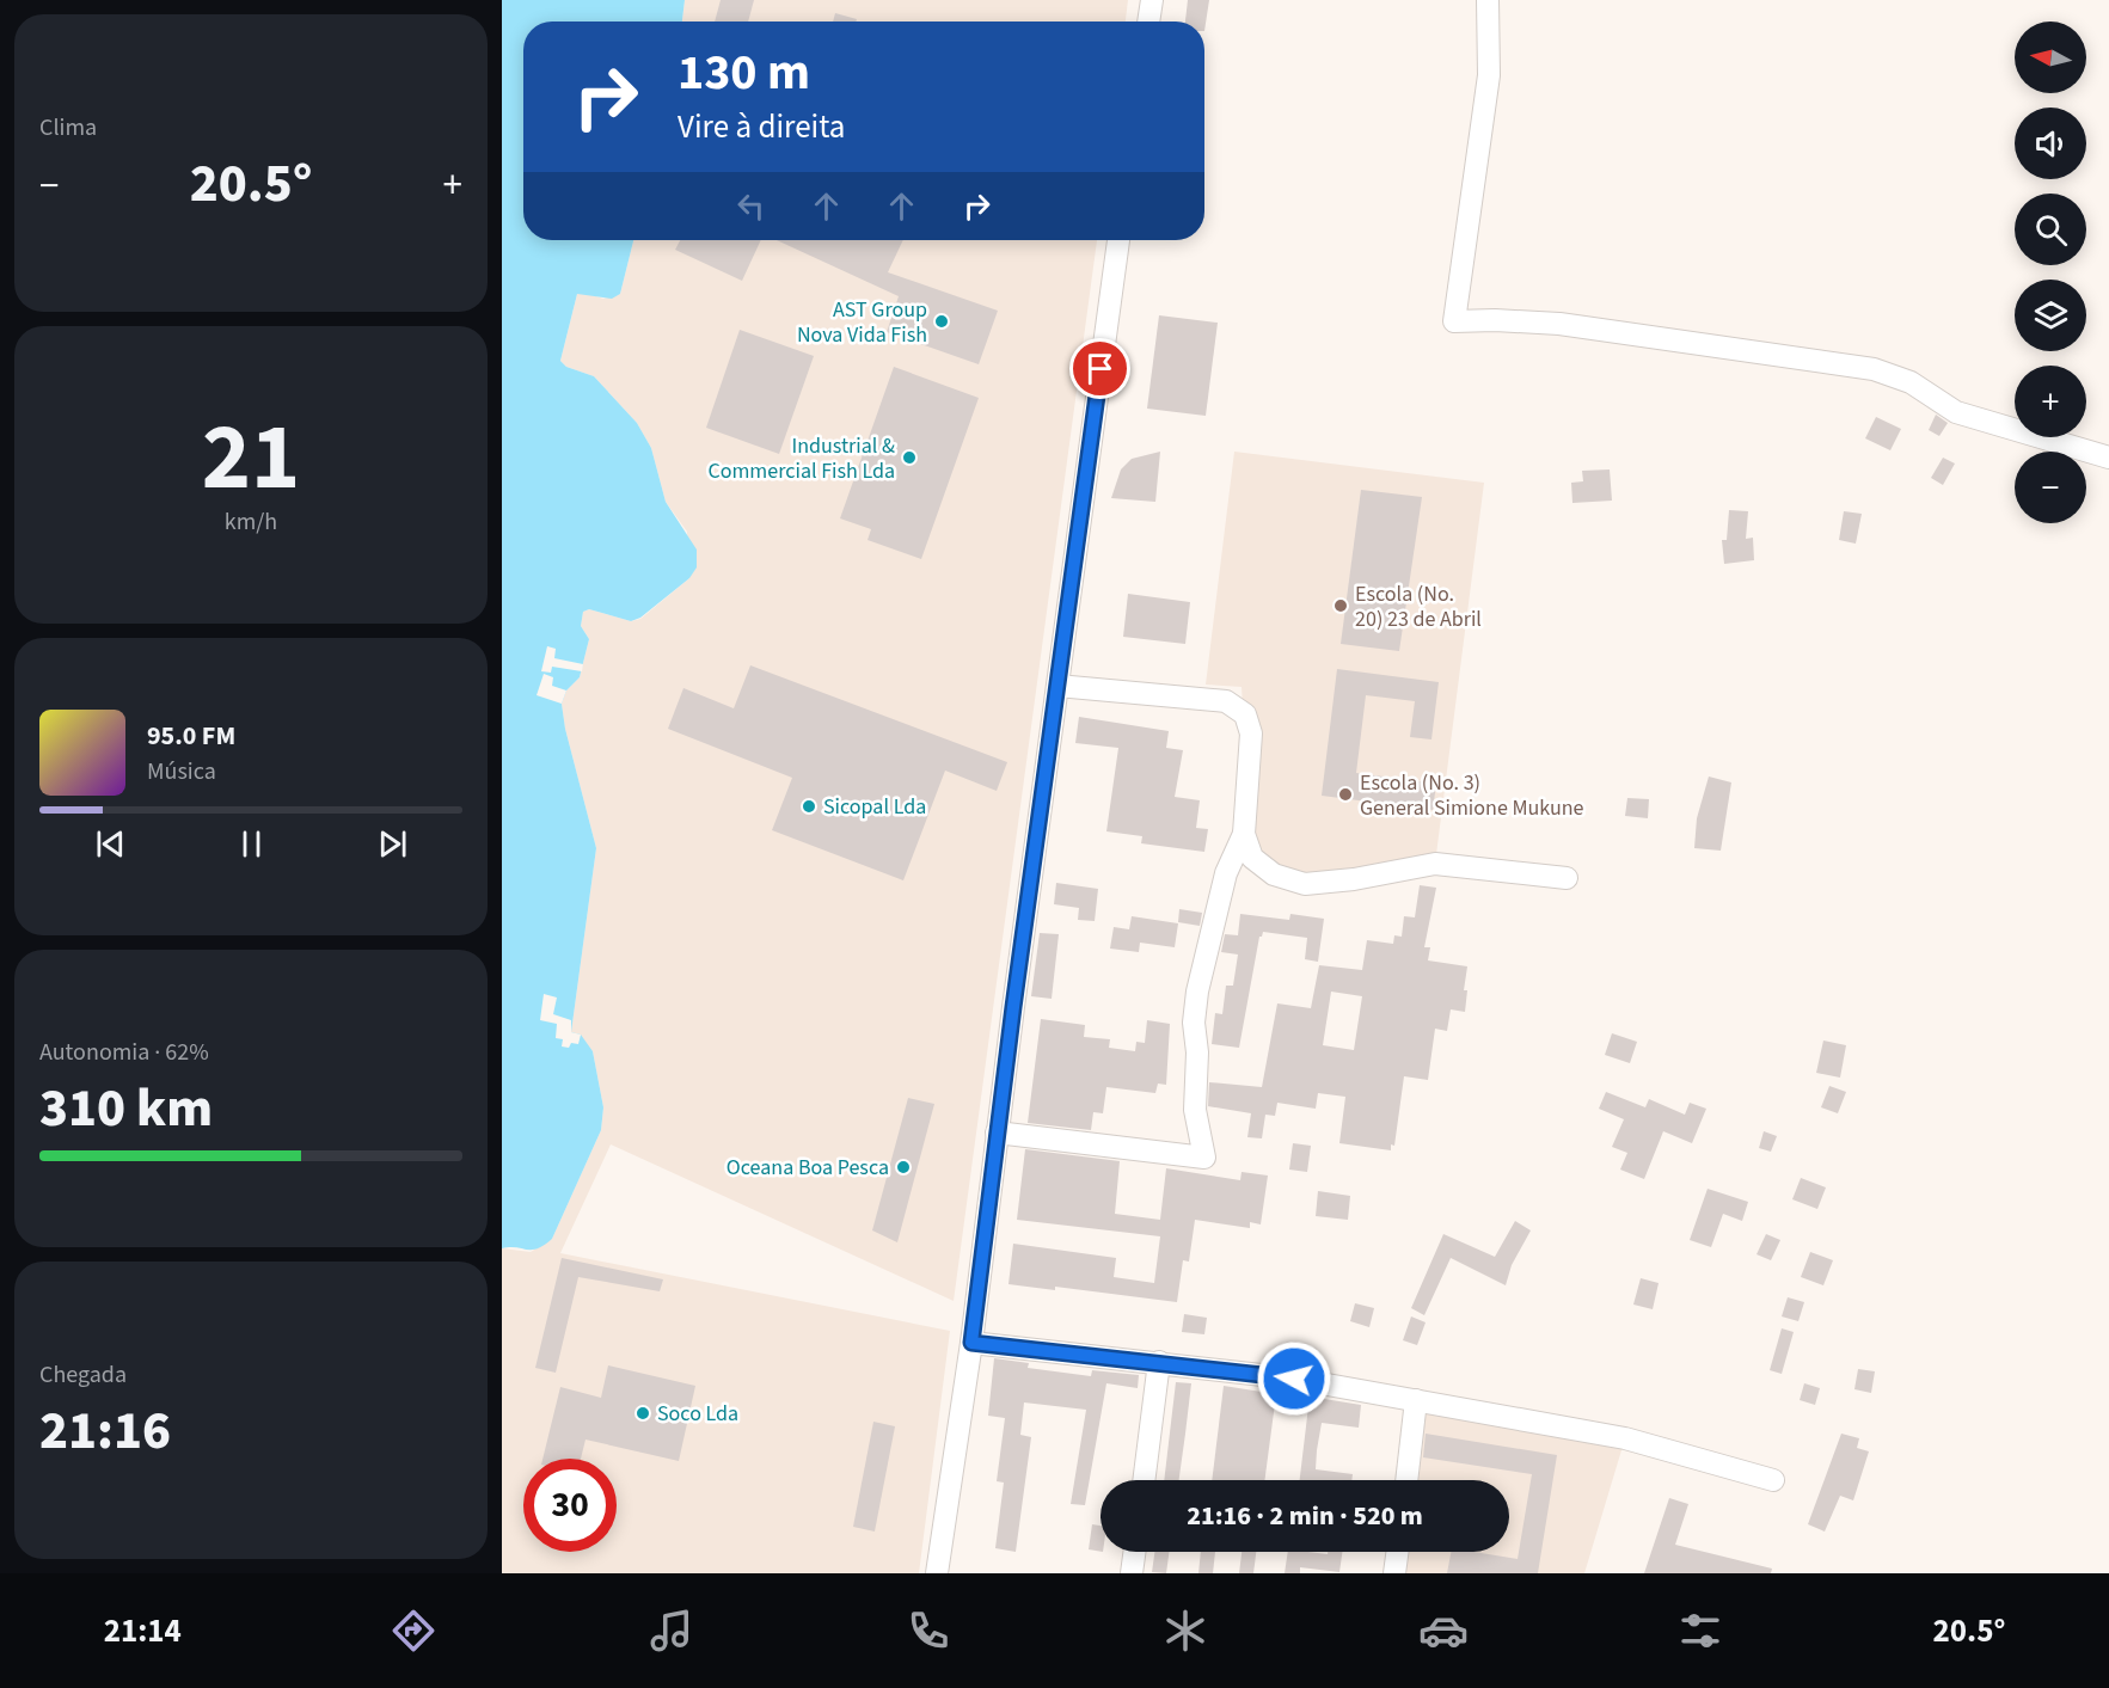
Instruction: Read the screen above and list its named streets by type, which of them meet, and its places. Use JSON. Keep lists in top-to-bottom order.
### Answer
{
  "places": [
    "AST Group Nova Vida Fish",
    "Industrial & Commercial Fish Lda",
    "Escola (No. 20) 23 de Abril",
    "Escola (No. 3) General Simione Mukune",
    "Sicopal Lda",
    "Oceana Boa Pesca",
    "Soco Lda"
  ],
  "north": "left",
  "page": {
    "tile": [
      "Clima",
      ["21", "km/h"],
      ["Autonomia · 62%", "310 km"],
      ["Chegada", "21:16"]
    ],
    "map_buttons": ["+", "−"],
    "turn": ["130 m", "Vire à direita"],
    "heat": ["−", "20.5°", "+"],
    "song": ["95.0 FM", "Música"],
    "limit": "30",
    "trip": "21:16 · 2 min · 520 m",
    "tabs": ["21:14", "20.5°"]
  }
}
